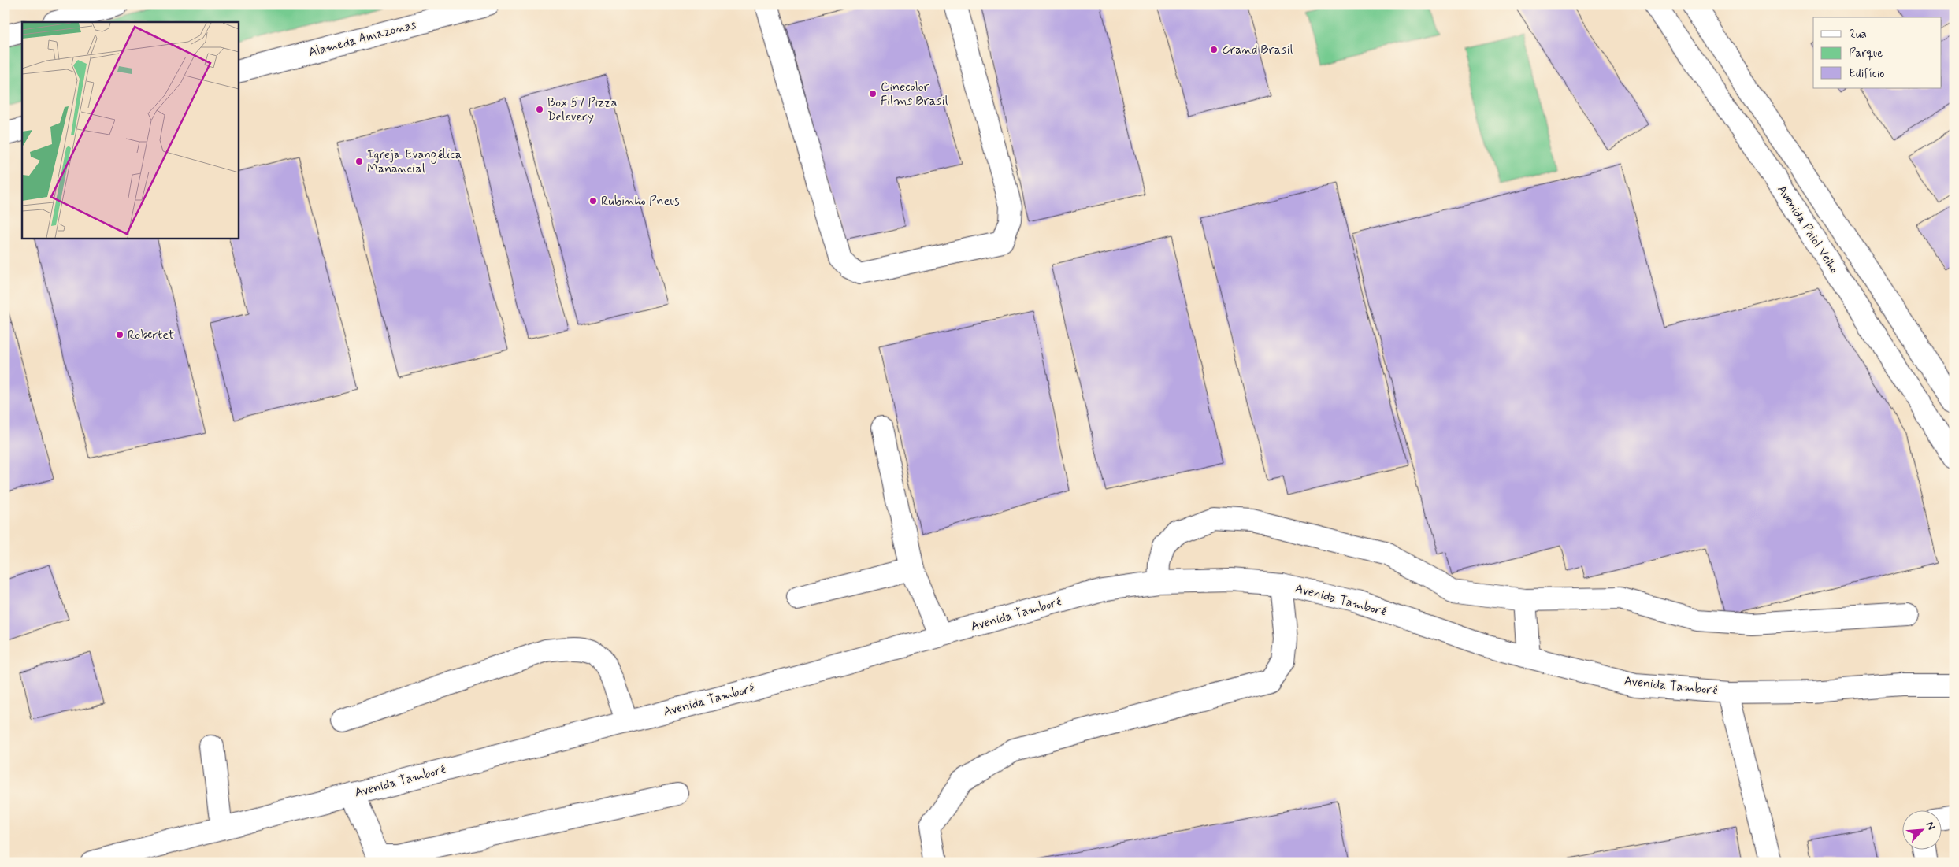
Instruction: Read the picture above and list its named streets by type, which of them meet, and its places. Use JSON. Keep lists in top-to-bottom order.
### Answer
{
  "streets": {
    "street": ["Alameda Amazonas", "Avenida Paiol Velho", "Avenida Tamboré"]
  },
  "places": [
    "Grand Brasil",
    "Cinecolor Films Brasil",
    "Box 57 Pizza Delevery",
    "Igreja Evangélica Manancial",
    "Rubinho Pneus",
    "Robertet"
  ],
  "legend": ["Rua", "Parque", "Edifício"],
  "north": "top right"
}
